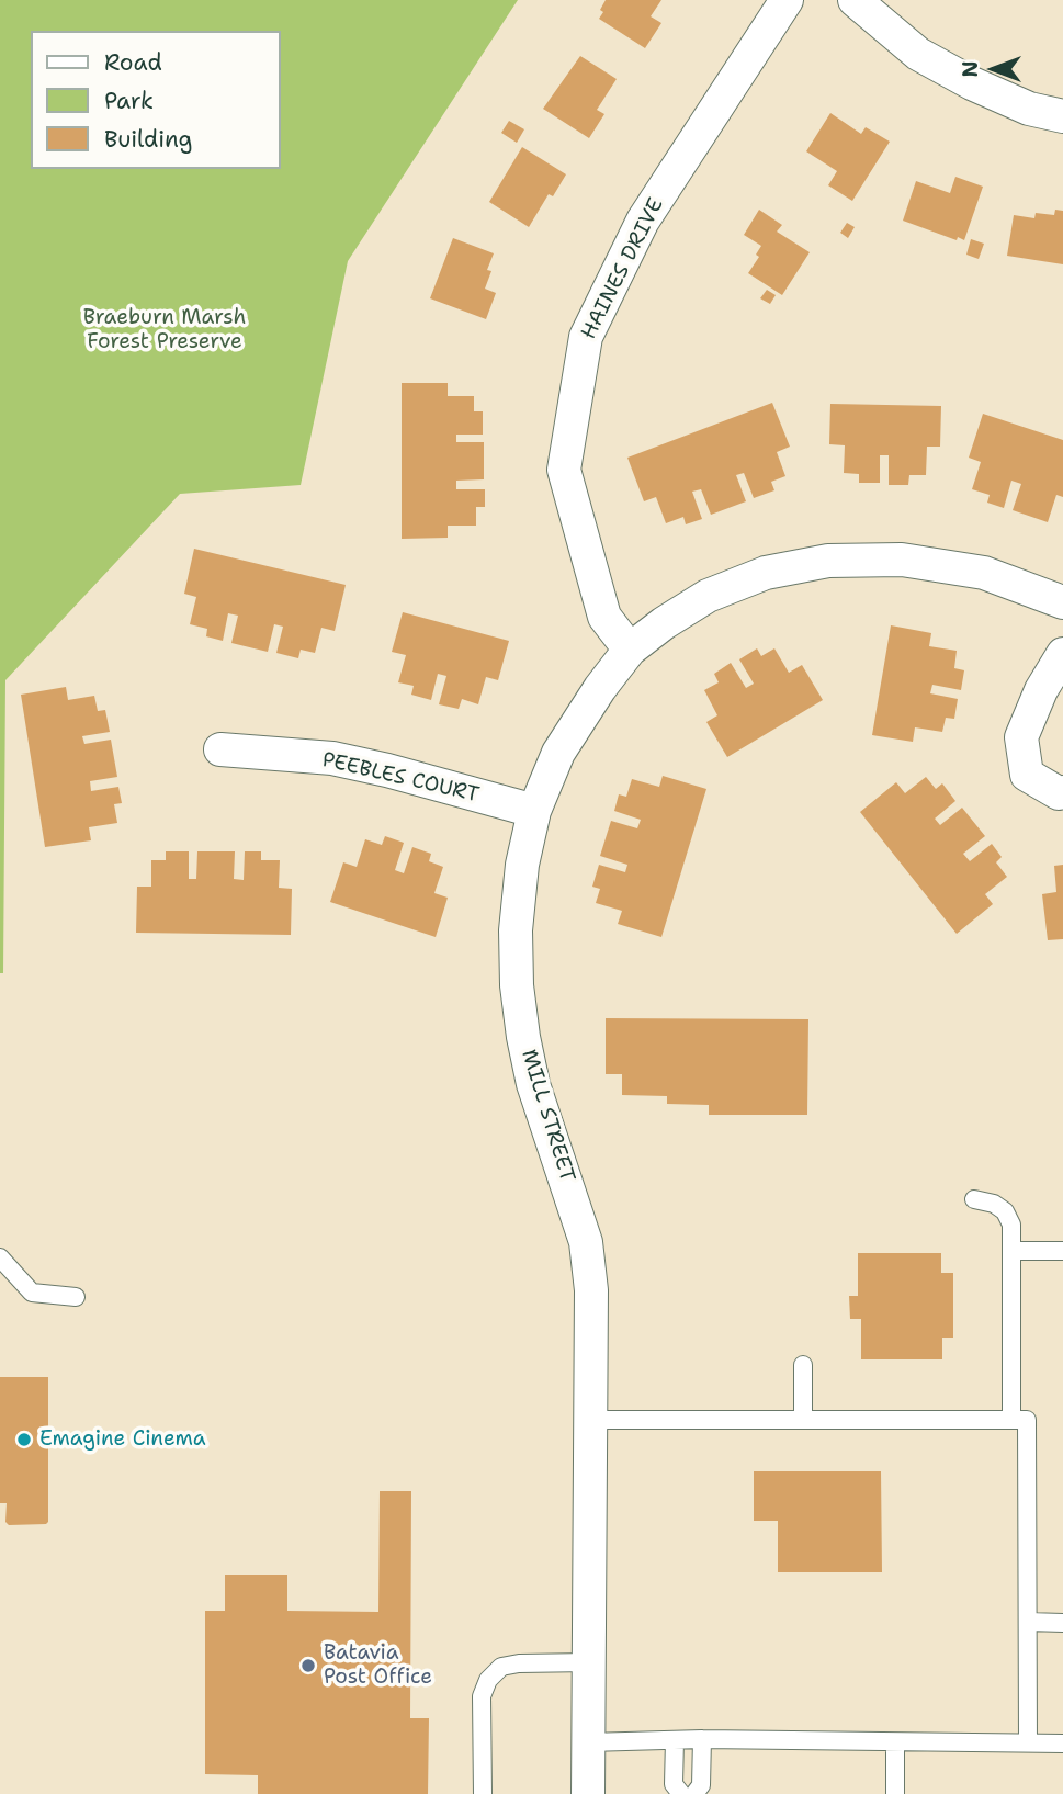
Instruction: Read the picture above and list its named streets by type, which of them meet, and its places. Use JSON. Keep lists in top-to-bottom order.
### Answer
{
  "streets": {
    "street": ["HAINES DRIVE", "PEEBLES COURT", "MILL STREET"]
  },
  "crossings": [
    ["HAINES DRIVE", "MILL STREET"],
    ["PEEBLES COURT", "MILL STREET"]
  ],
  "parks": ["Braeburn Marsh Forest Preserve"],
  "places": ["Emagine Cinema", "Batavia Post Office"],
  "legend": ["Road", "Park", "Building"],
  "north": "left"
}
